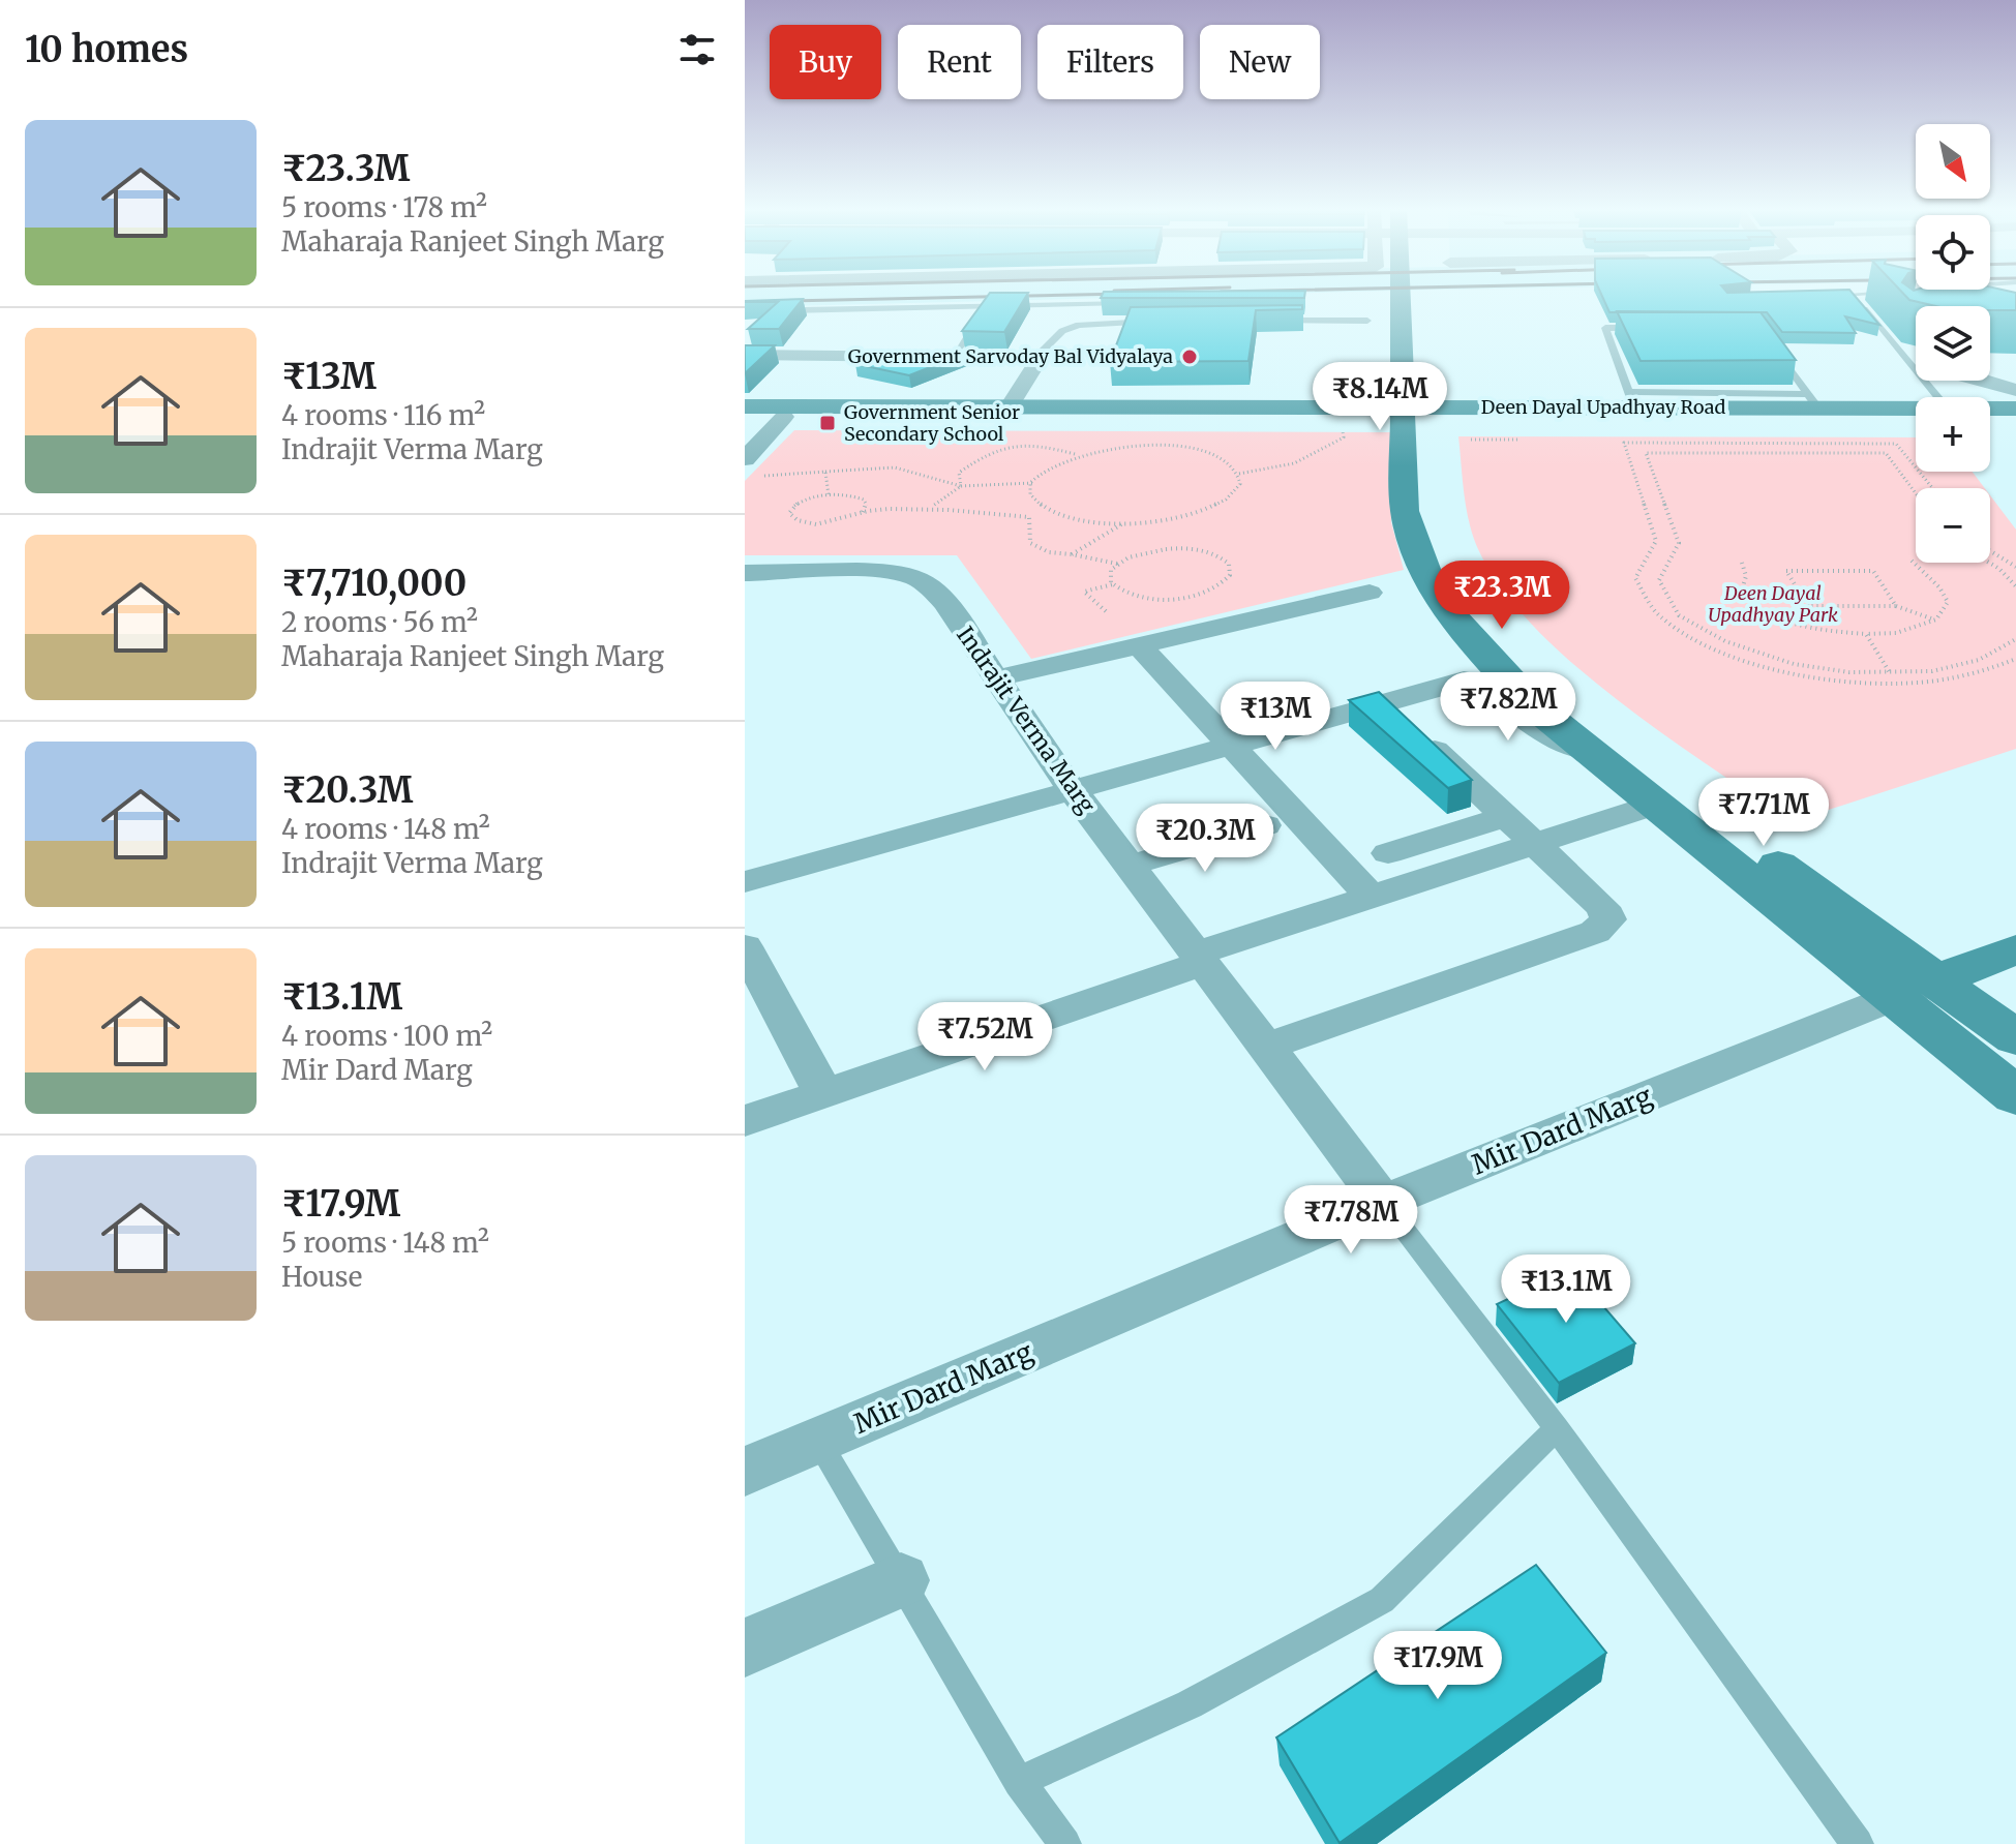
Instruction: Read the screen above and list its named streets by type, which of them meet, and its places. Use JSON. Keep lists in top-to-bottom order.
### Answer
{
  "streets": {
    "main road": ["Deen Dayal Upadhyay Road", "Mir Dard Marg"],
    "street": ["Indrajit Verma Marg"]
  },
  "crossings": [
    ["Indrajit Verma Marg", "Mir Dard Marg"]
  ],
  "parks": ["Deen Dayal Upadhyay Park"],
  "places": {
    "other": ["Government Sarvoday Bal Vidyalaya"],
    "transit": ["Government Senior Secondary School"]
  },
  "north": "bottom right",
  "page": {
    "heading": "10 homes",
    "chip": [
      "Buy",
      "Rent",
      "Filters",
      "New"
    ],
    "list": [
      {
        "name": "₹23.3M",
        "note": "5 rooms · 178 m² · Maharaja Ranjeet Singh Marg"
      },
      {
        "name": "₹13M",
        "note": "4 rooms · 116 m² · Indrajit Verma Marg"
      },
      {
        "name": "₹7,710,000",
        "note": "2 rooms · 56 m² · Maharaja Ranjeet Singh Marg"
      },
      {
        "name": "₹20.3M",
        "note": "4 rooms · 148 m² · Indrajit Verma Marg"
      },
      {
        "name": "₹13.1M",
        "note": "4 rooms · 100 m² · Mir Dard Marg"
      },
      {
        "name": "₹17.9M",
        "note": "5 rooms · 148 m² · House"
      }
    ],
    "map_buttons": ["+", "−"],
    "price": [
      "₹8.14M",
      "₹23.3M",
      "₹7.82M",
      "₹13M",
      "₹7.71M",
      "₹20.3M",
      "₹7.52M",
      "₹7.78M",
      "₹13.1M",
      "₹17.9M"
    ]
  }
}
